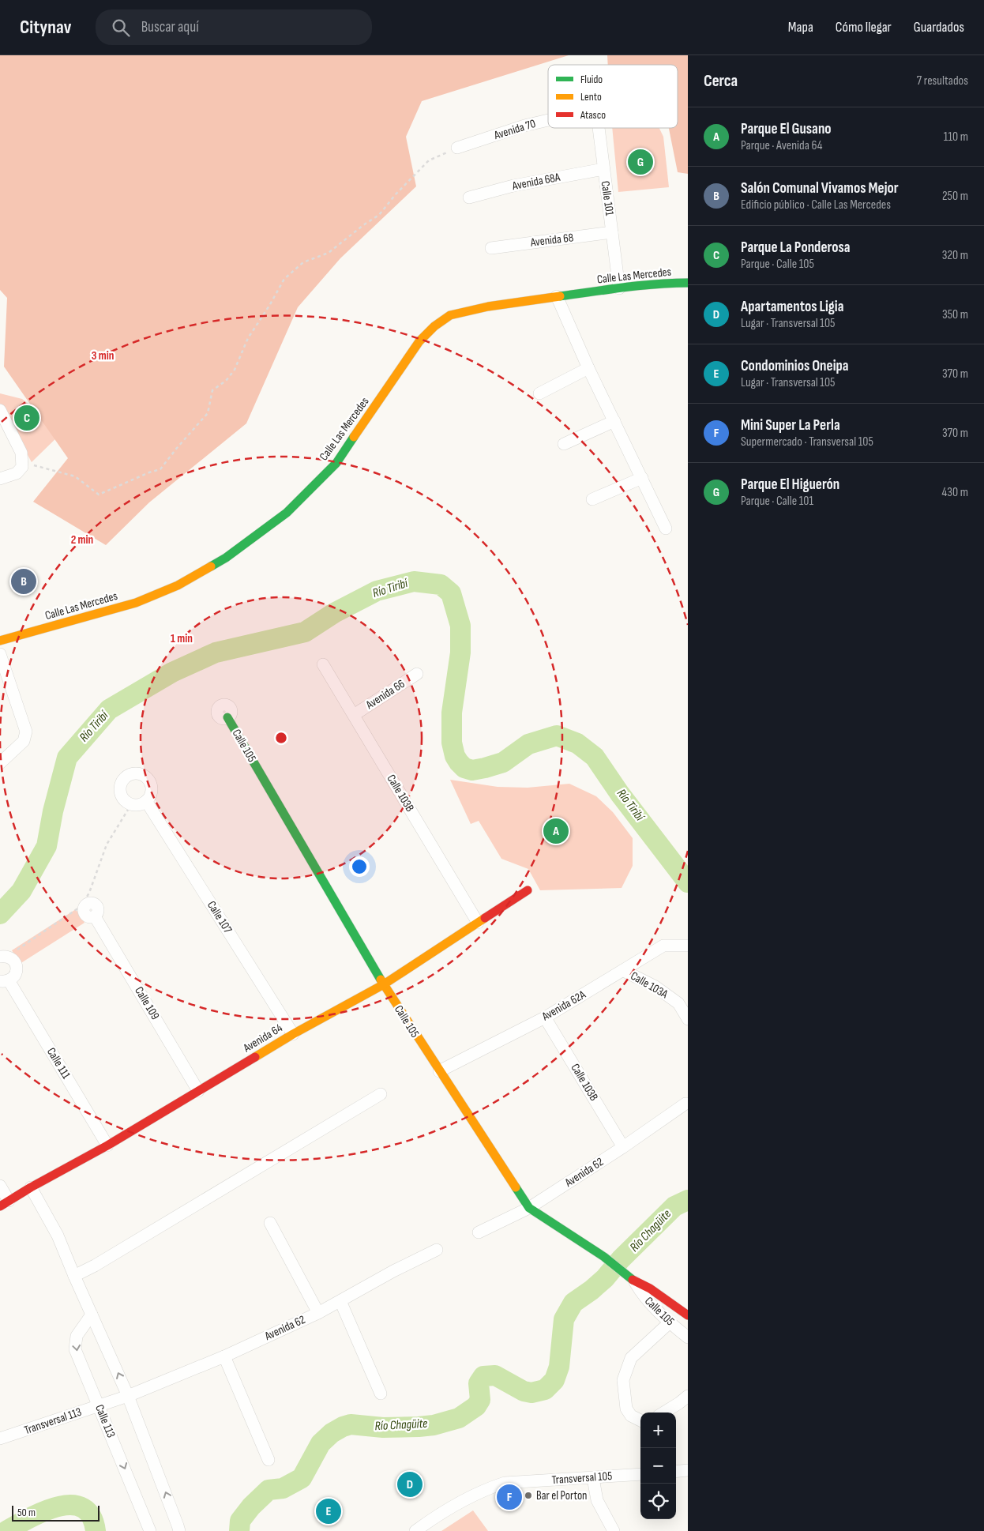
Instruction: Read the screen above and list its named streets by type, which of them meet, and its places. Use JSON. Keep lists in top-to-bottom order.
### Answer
{
  "streets": {
    "street": [
      "Avenida 70",
      "Avenida 68A",
      "Calle 101",
      "Avenida 68",
      "Calle Las Mercedes",
      "Avenida 66",
      "Calle 105",
      "Calle 103B",
      "Calle 107",
      "Calle 103A",
      "Calle 109",
      "Avenida 62A",
      "Avenida 64",
      "Calle 111",
      "Avenida 62",
      "Transversal 113",
      "Calle 113",
      "Transversal 105"
    ]
  },
  "crossings": [
    ["Avenida 68A", "Calle 101"],
    ["Calle 101", "Avenida 68"],
    ["Calle 101", "Calle Las Mercedes"],
    ["Avenida 66", "Calle 103B"],
    ["Calle 105", "Avenida 62A"],
    ["Calle 105", "Avenida 64"],
    ["Calle 105", "Avenida 62"],
    ["Calle 103B", "Avenida 62A"],
    ["Calle 103B", "Avenida 64"],
    ["Calle 103B", "Avenida 62"],
    ["Calle 107", "Avenida 64"],
    ["Calle 103A", "Avenida 62A"],
    ["Calle 109", "Avenida 64"],
    ["Avenida 64", "Calle 111"],
    ["Avenida 62", "Transversal 113"],
    ["Transversal 113", "Calle 113"]
  ],
  "water": ["Río Tiribí", "Río Chagüite"],
  "places": ["Bar el Porton"],
  "legend": ["Fluido", "Lento", "Atasco"],
  "scale_bar": "50 m",
  "page": {
    "header": "Citynav",
    "search": "Buscar aquí",
    "nav": ["Mapa", "Cómo llegar", "Guardados"],
    "heading": ["Cerca", "7 resultados"],
    "list": [
      {
        "mark": "A",
        "name": "Parque El Gusano",
        "note": "Parque · Avenida 64",
        "value": "110 m"
      },
      {
        "mark": "B",
        "name": "Salón Comunal Vivamos Mejor",
        "note": "Edificio público · Calle Las Mercedes",
        "value": "250 m"
      },
      {
        "mark": "C",
        "name": "Parque La Ponderosa",
        "note": "Parque · Calle 105",
        "value": "320 m"
      },
      {
        "mark": "D",
        "name": "Apartamentos Ligia",
        "note": "Lugar · Transversal 105",
        "value": "350 m"
      },
      {
        "mark": "E",
        "name": "Condominios Oneipa",
        "note": "Lugar · Transversal 105",
        "value": "370 m"
      },
      {
        "mark": "F",
        "name": "Mini Super La Perla",
        "note": "Supermercado · Transversal 105",
        "value": "370 m"
      },
      {
        "mark": "G",
        "name": "Parque El Higuerón",
        "note": "Parque · Calle 101",
        "value": "430 m"
      }
    ],
    "pins": [
      "G",
      "C",
      "B",
      "A",
      "D",
      "F",
      "E"
    ],
    "map_buttons": ["+", "−"],
    "scale": "50 m"
  },
  "rings": ["3 min", "2 min", "1 min"]
}
